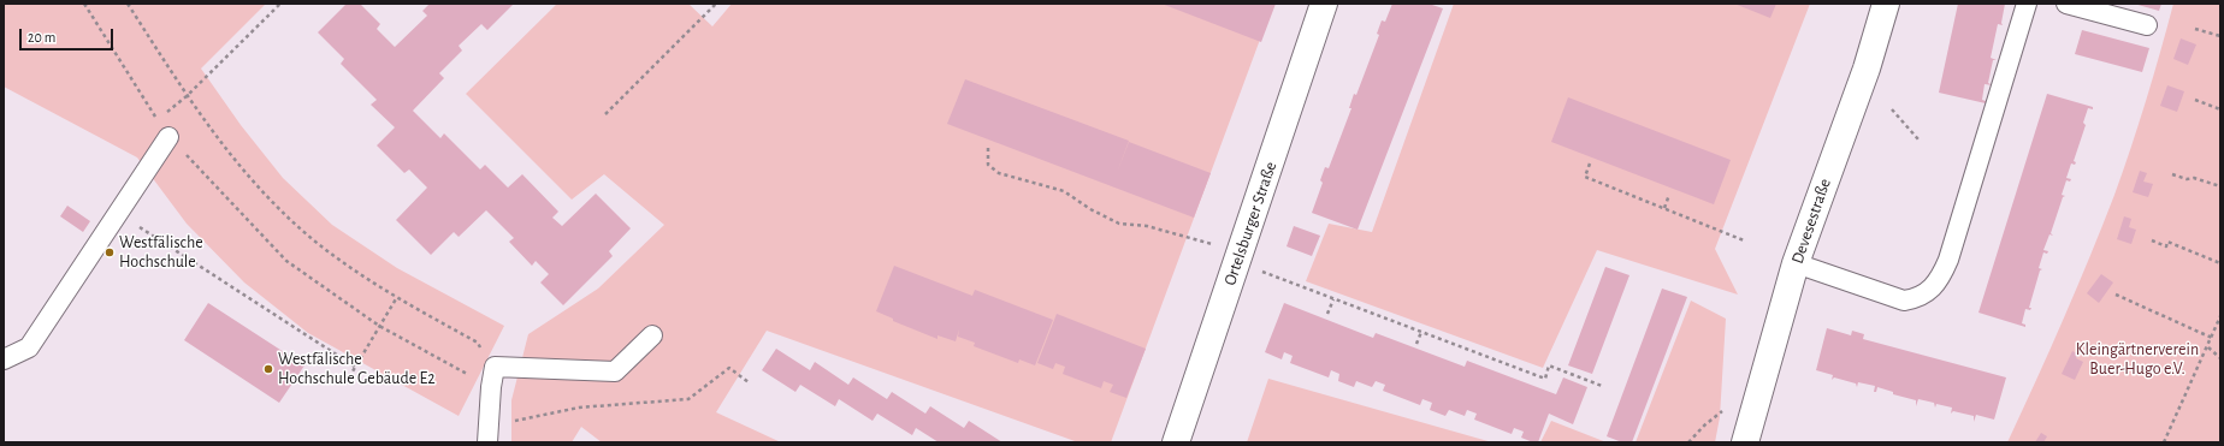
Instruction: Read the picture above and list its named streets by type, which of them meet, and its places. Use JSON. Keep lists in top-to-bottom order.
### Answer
{
  "streets": {
    "street": ["Devesestraße", "Ortelsburger Straße"]
  },
  "parks": ["Kleingärtnerverein Buer-Hugo e.V."],
  "places": ["Westfälische Hochschule", "Westfälische Hochschule Gebäude E2"],
  "scale_bar": "20 m"
}
